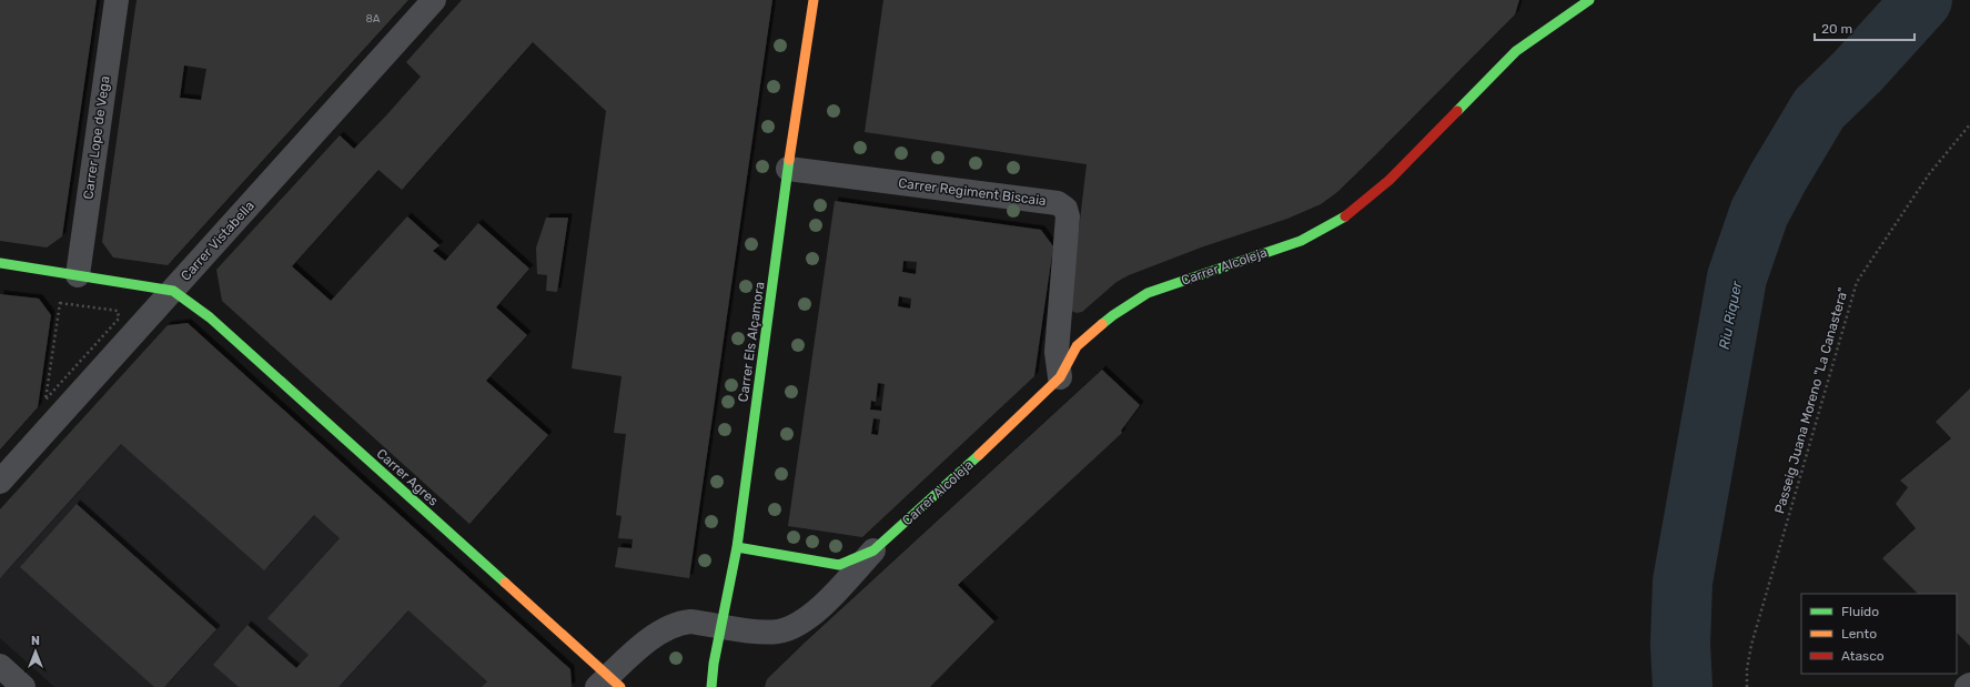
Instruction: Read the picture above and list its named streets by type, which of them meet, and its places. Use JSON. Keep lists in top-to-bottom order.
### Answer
{
  "streets": {
    "street": [
      "Carrer Lope de Vega",
      "Carrer Regiment Biscaia",
      "Carrer Vistabella",
      "Carrer Alcoleja",
      "Carrer Els Alçamora",
      "Carrer Agres"
    ],
    "path": ["Passeig Juana Moreno \"La Canastera\""]
  },
  "crossings": [
    ["Carrer Regiment Biscaia", "Carrer Alcoleja"],
    ["Carrer Regiment Biscaia", "Carrer Els Alçamora"],
    ["Carrer Vistabella", "Carrer Agres"],
    ["Carrer Alcoleja", "Carrer Els Alçamora"],
    ["Carrer Alcoleja", "Carrer Agres"]
  ],
  "water": ["Riu Riquer"],
  "house_numbers": ["8A"],
  "legend": ["Fluido", "Lento", "Atasco"],
  "scale_bar": "20 m",
  "north": "top"
}
